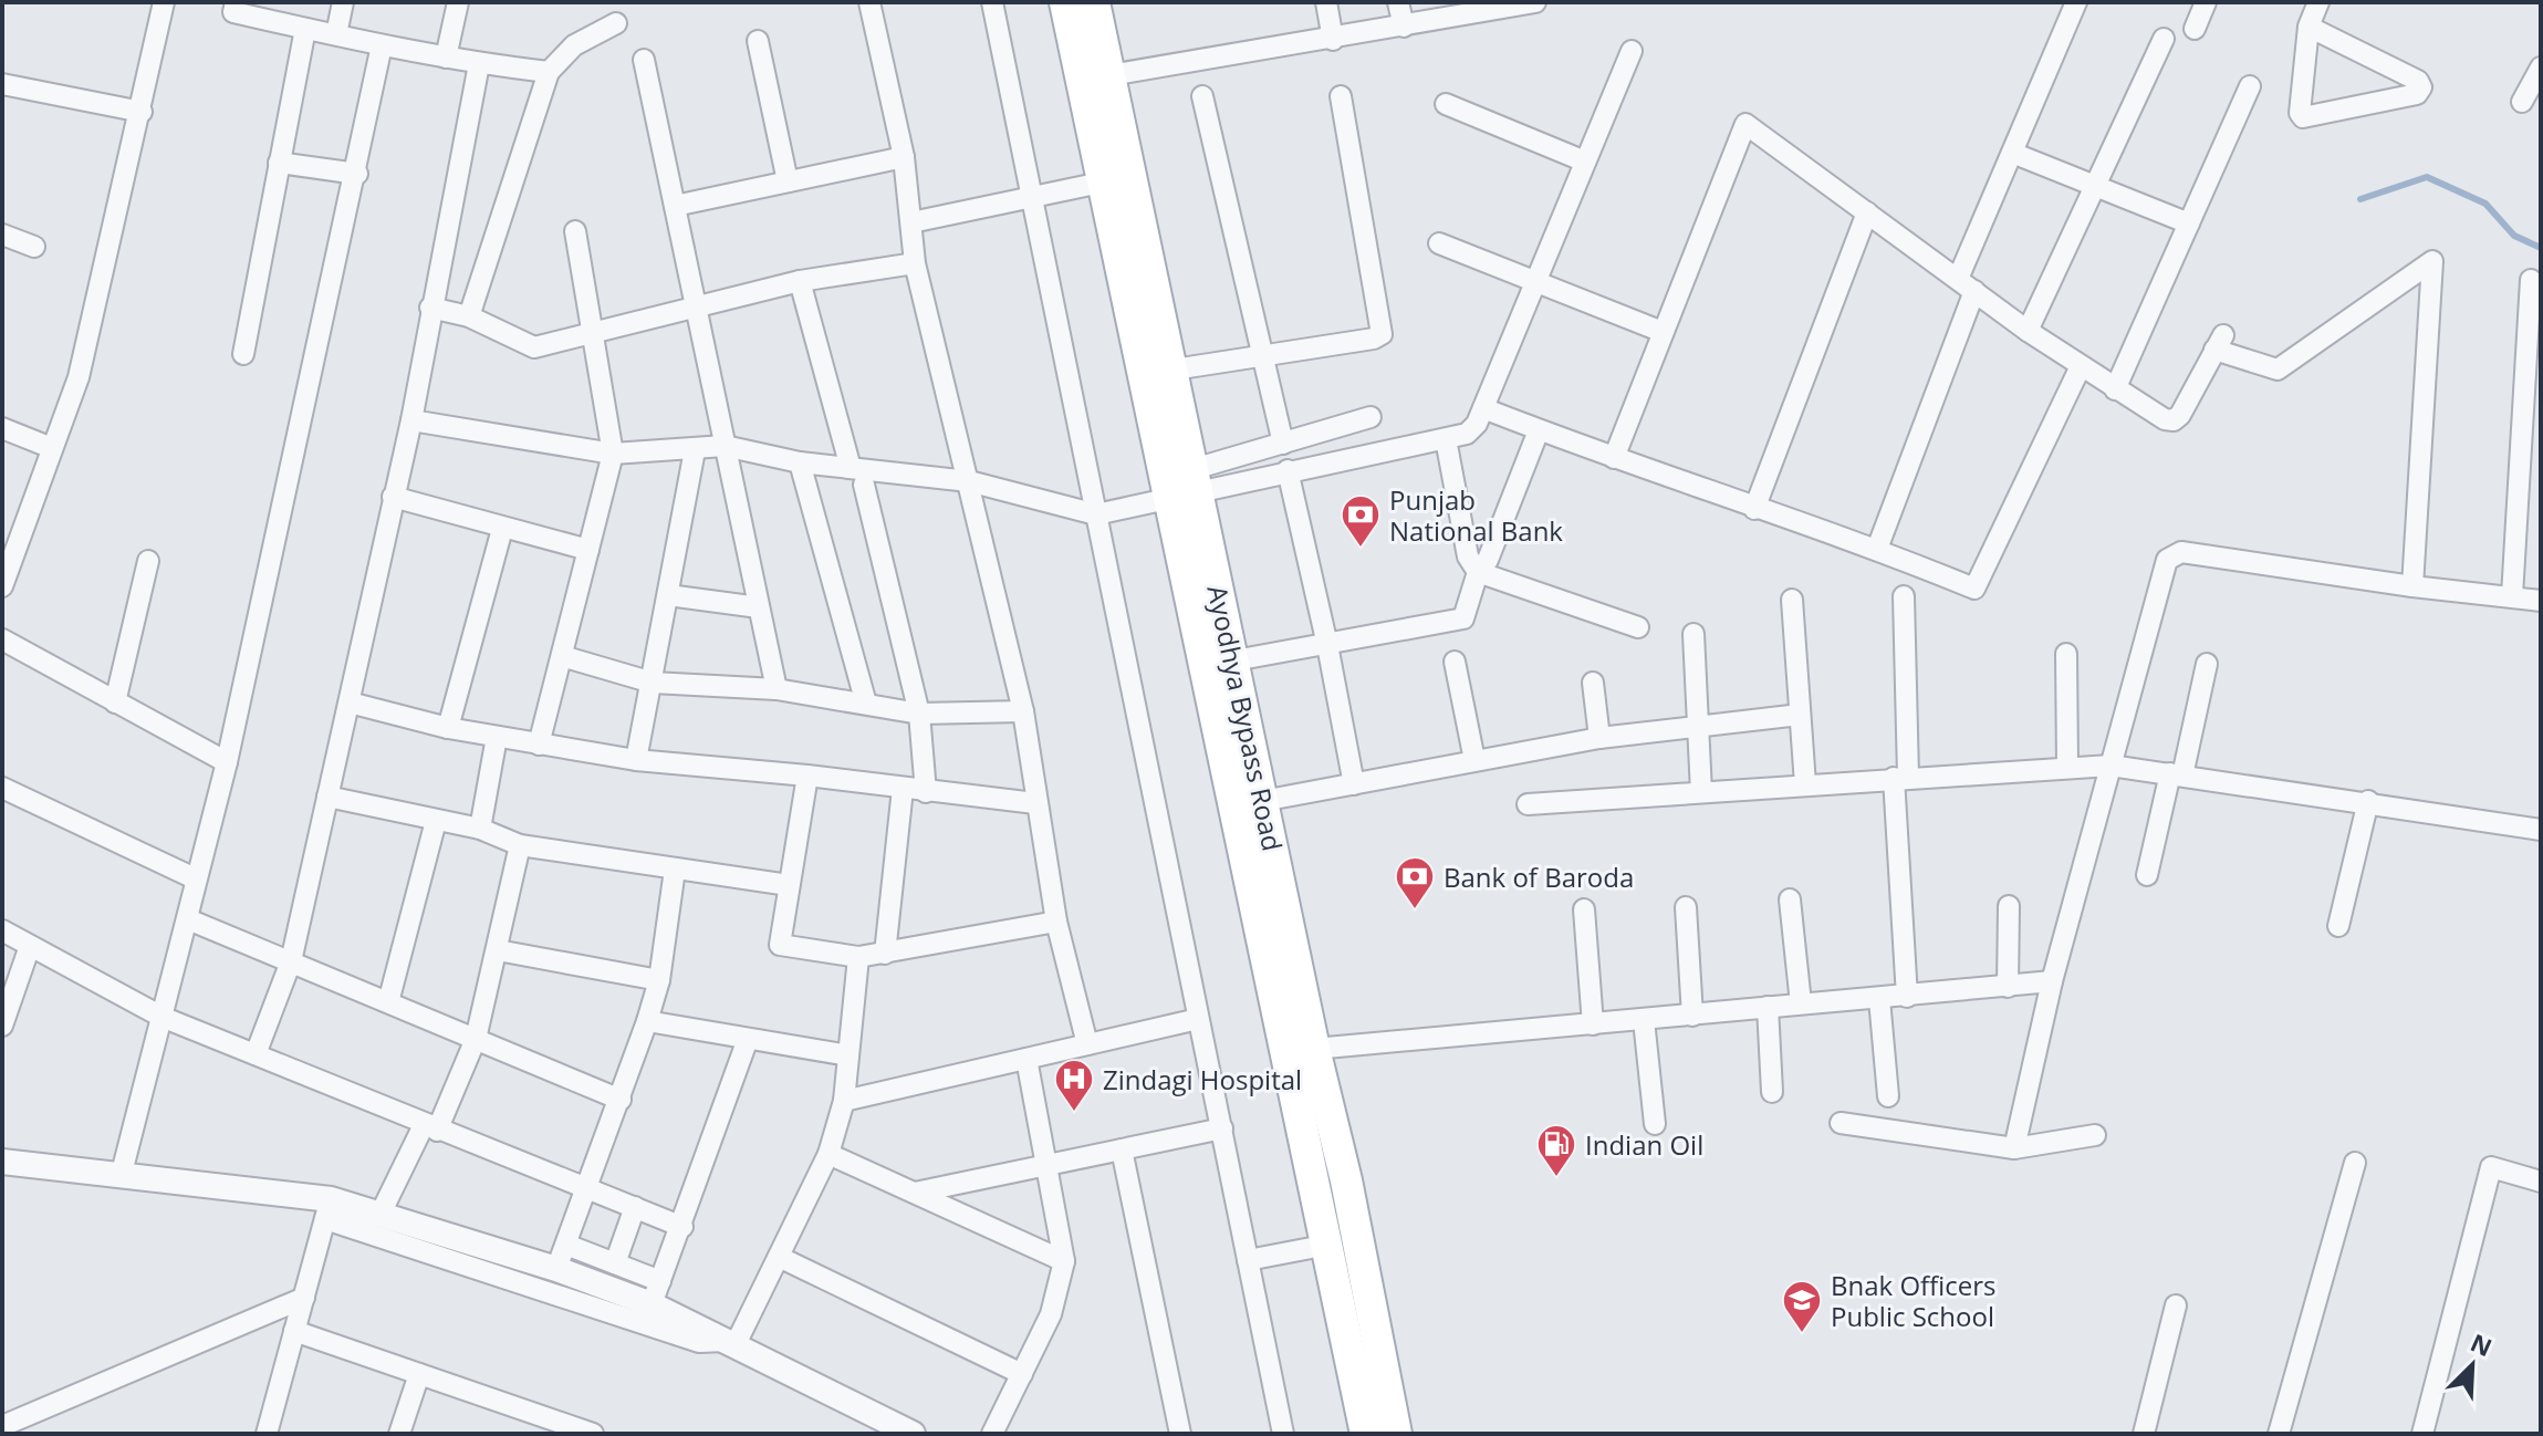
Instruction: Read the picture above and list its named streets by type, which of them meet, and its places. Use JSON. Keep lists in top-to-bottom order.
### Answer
{
  "streets": {
    "main road": ["Ayodhya Bypass Road"]
  },
  "places": {
    "bank": ["Punjab National Bank", "Bank of Baroda"],
    "hospital": ["Zindagi Hospital"],
    "fuel station": ["Indian Oil"],
    "school or university": ["Bnak Officers Public School"]
  },
  "north": "top right"
}
